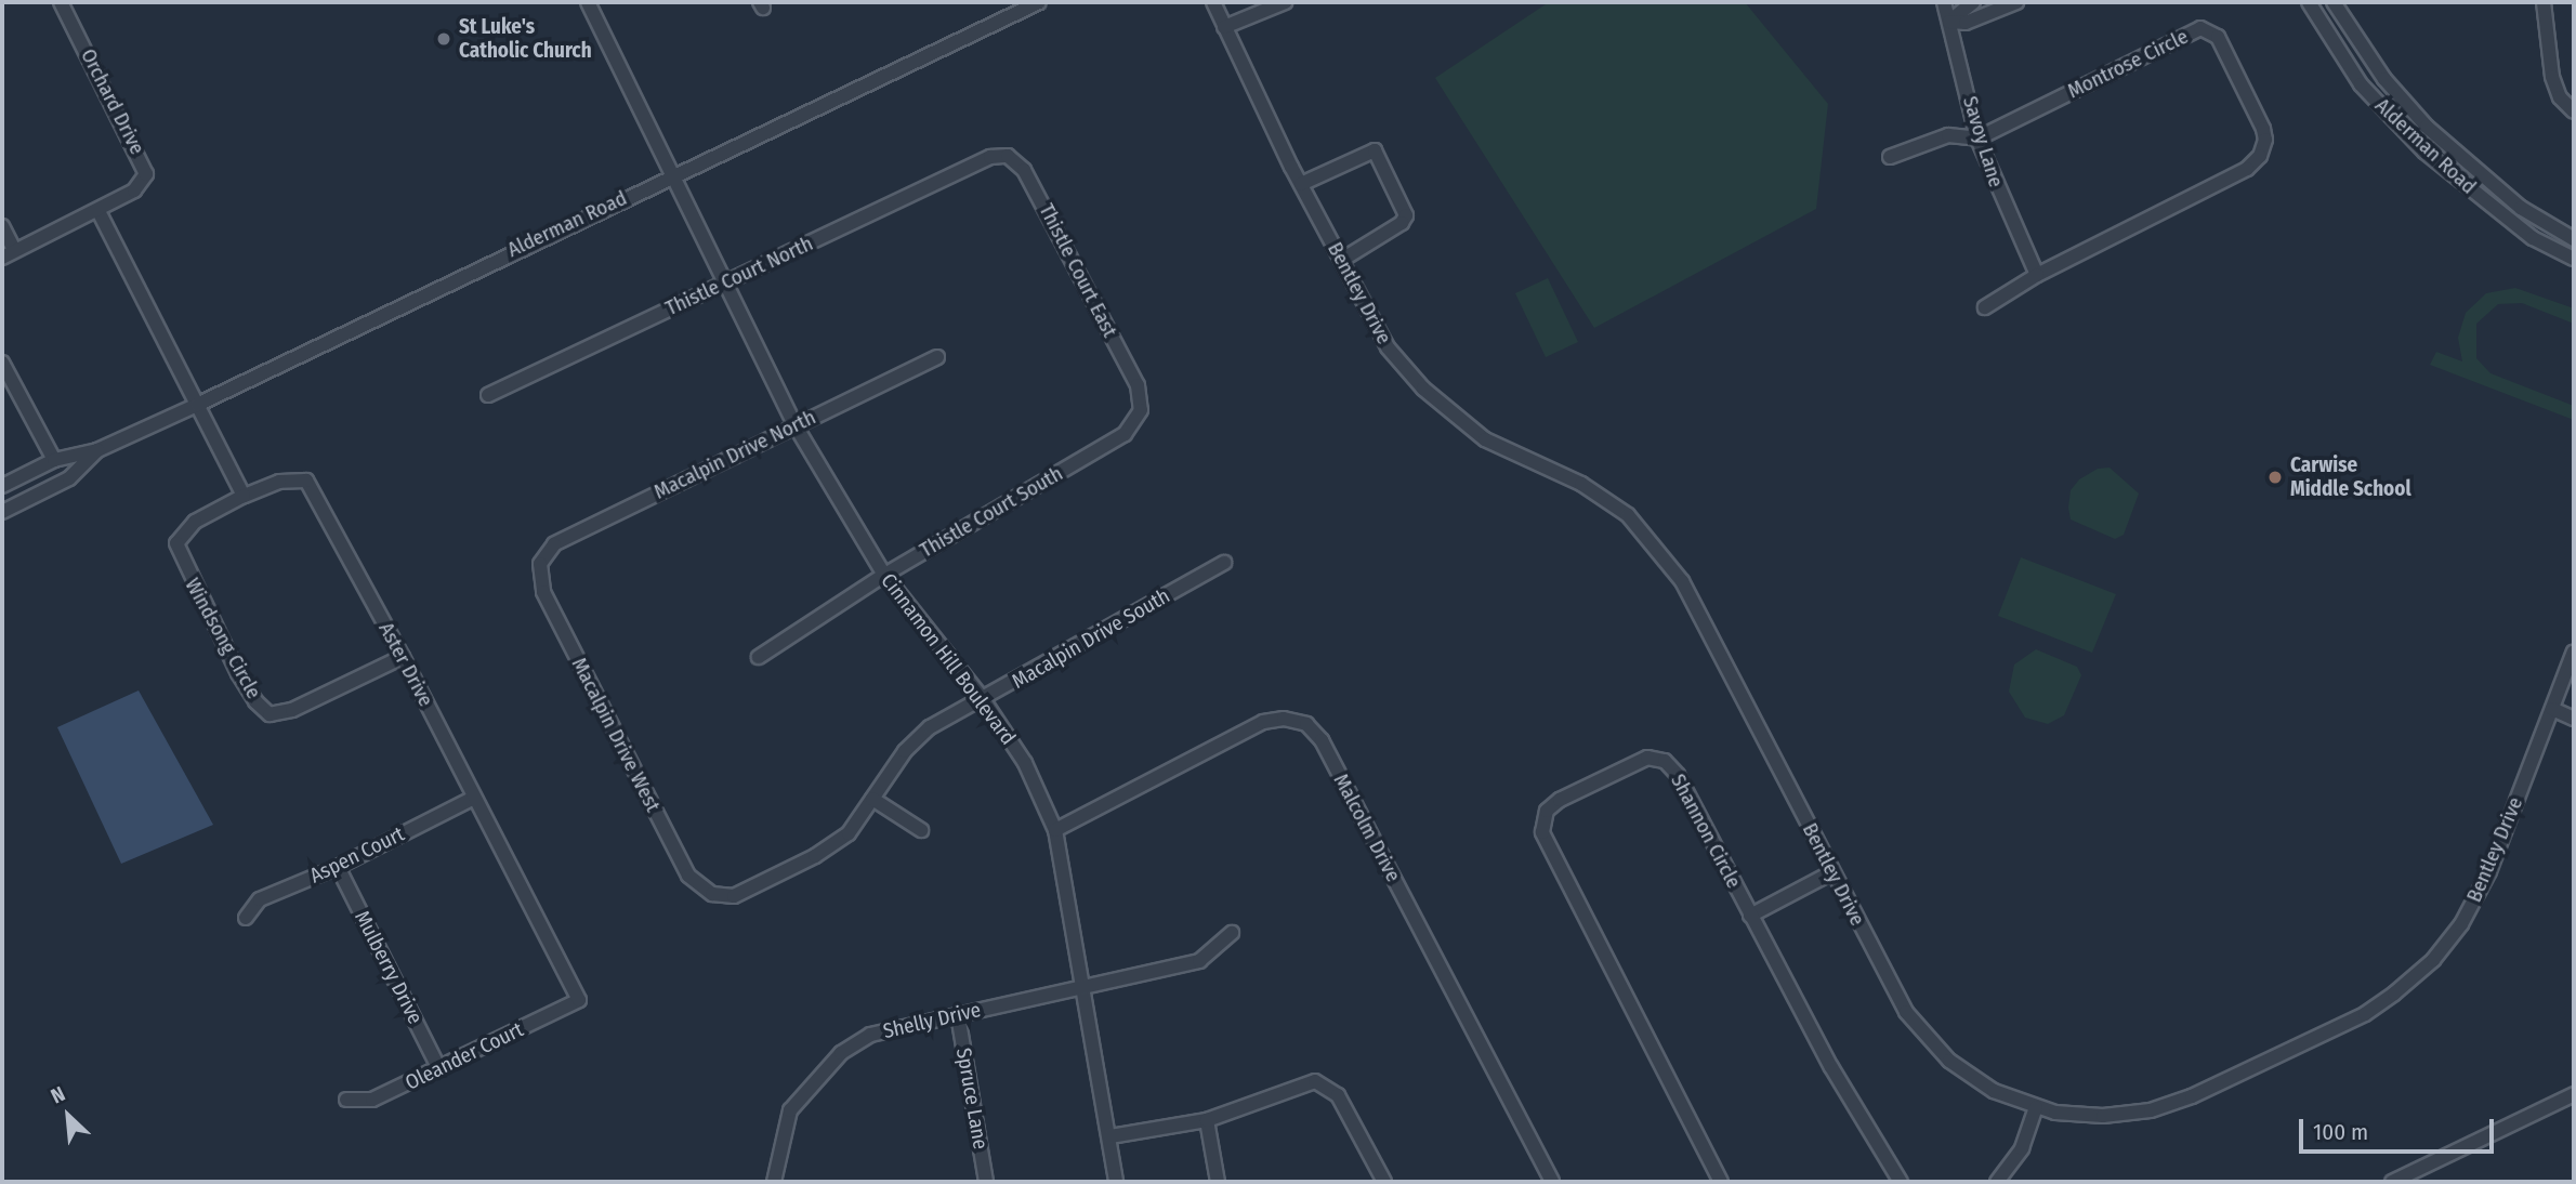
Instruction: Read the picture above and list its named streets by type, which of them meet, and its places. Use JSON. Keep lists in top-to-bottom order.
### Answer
{
  "streets": {
    "street": [
      "Montrose Circle",
      "Orchard Drive",
      "Savoy Lane",
      "Alderman Road",
      "Thistle Court East",
      "Thistle Court North",
      "Bentley Drive",
      "Macalpin Drive North",
      "Thistle Court South",
      "Windsong Circle",
      "Macalpin Drive South",
      "Cinnamon Hill Boulevard",
      "Aster Drive",
      "Macalpin Drive West",
      "Malcolm Drive",
      "Shannon Circle",
      "Aspen Court",
      "Mulberry Drive",
      "Shelly Drive",
      "Oleander Court",
      "Spruce Lane"
    ]
  },
  "crossings": [
    ["Montrose Circle", "Savoy Lane"],
    ["Alderman Road", "Cinnamon Hill Boulevard"],
    ["Thistle Court East", "Thistle Court North"],
    ["Thistle Court East", "Thistle Court South"],
    ["Thistle Court North", "Cinnamon Hill Boulevard"],
    ["Macalpin Drive North", "Cinnamon Hill Boulevard"],
    ["Macalpin Drive North", "Macalpin Drive West"],
    ["Thistle Court South", "Cinnamon Hill Boulevard"],
    ["Windsong Circle", "Aster Drive"],
    ["Macalpin Drive South", "Cinnamon Hill Boulevard"],
    ["Macalpin Drive South", "Macalpin Drive West"],
    ["Cinnamon Hill Boulevard", "Malcolm Drive"],
    ["Cinnamon Hill Boulevard", "Shelly Drive"],
    ["Aster Drive", "Aspen Court"],
    ["Aster Drive", "Oleander Court"],
    ["Aspen Court", "Mulberry Drive"],
    ["Mulberry Drive", "Oleander Court"],
    ["Shelly Drive", "Spruce Lane"]
  ],
  "places": ["St Luke's Catholic Church", "Carwise Middle School"],
  "scale_bar": "100 m",
  "north": "top left"
}
